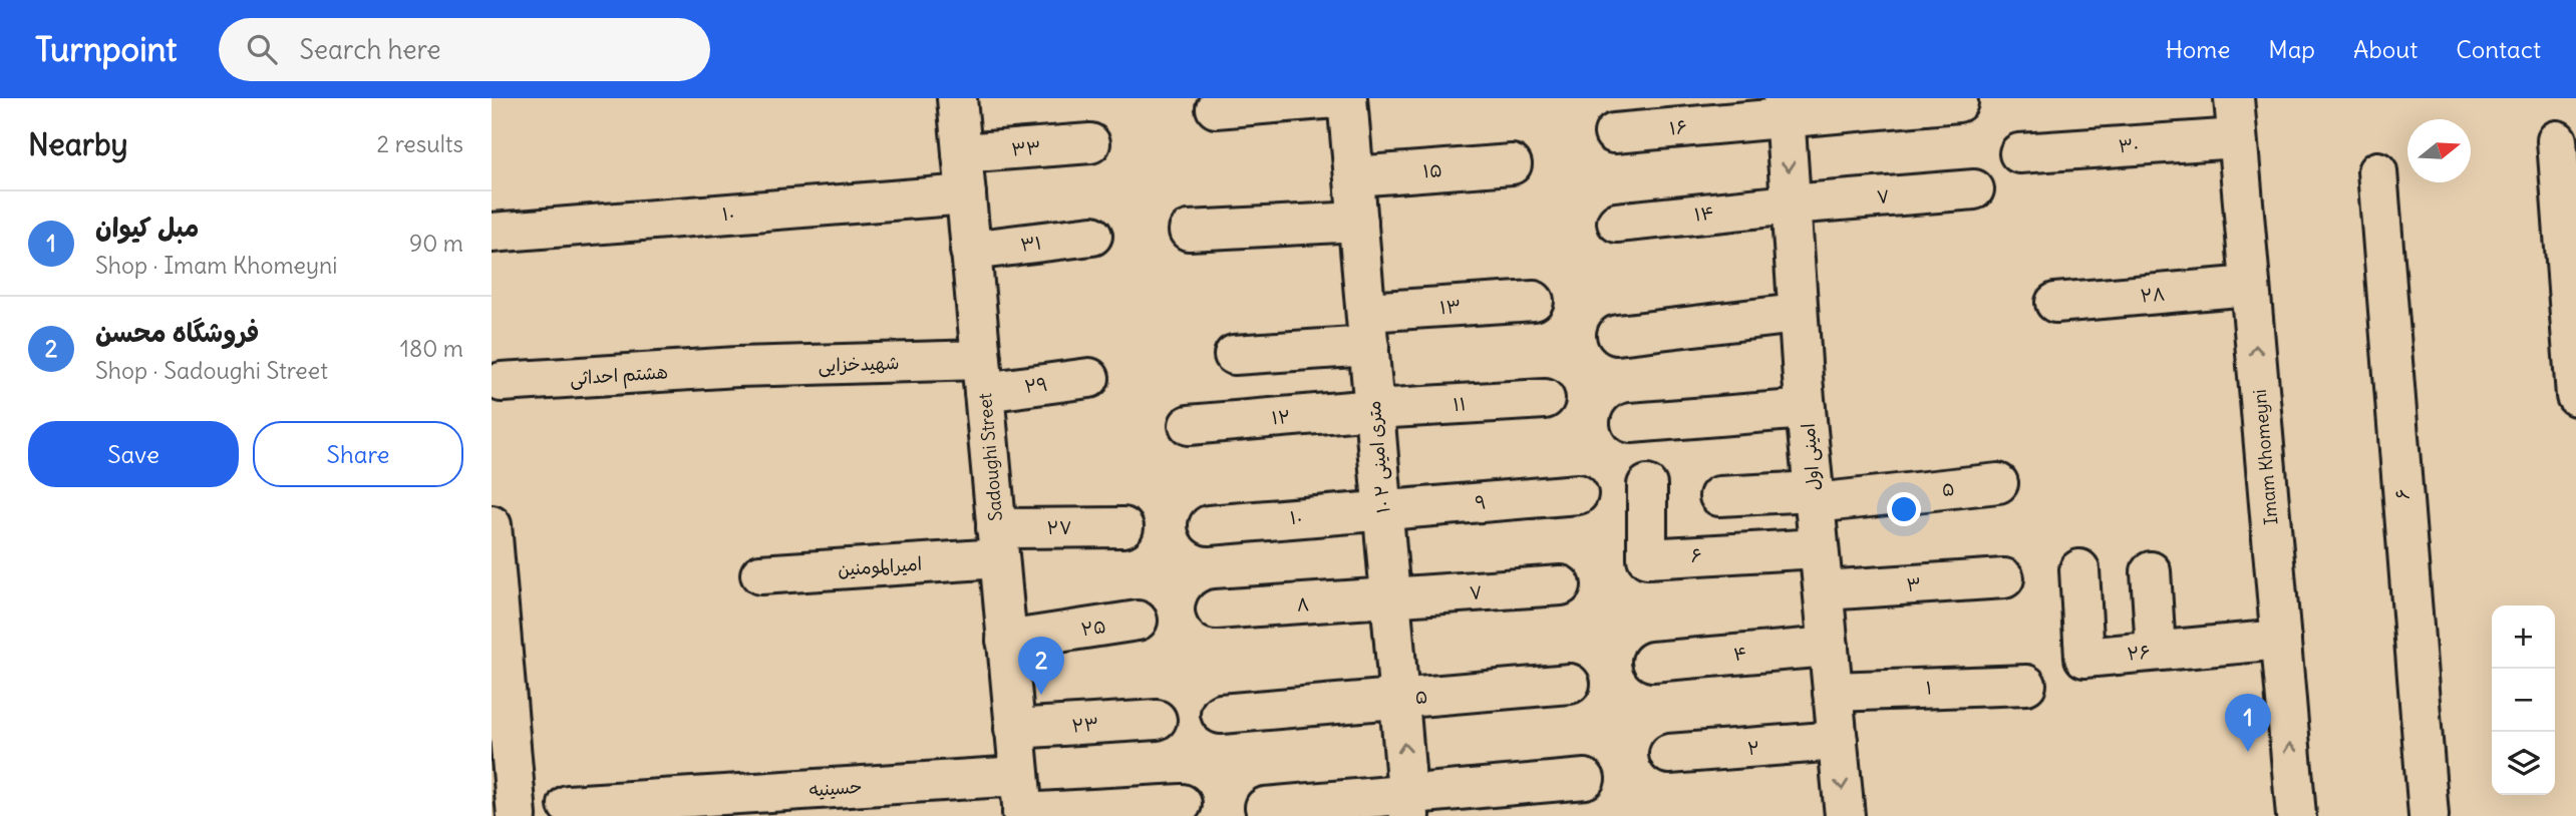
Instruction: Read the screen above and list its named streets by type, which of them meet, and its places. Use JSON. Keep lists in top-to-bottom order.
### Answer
{
  "streets": {
    "street": [
      "۱۶",
      "۳۰",
      "۳۳",
      "۱۵",
      "۷",
      "۱۰",
      "۱۴",
      "۳۱",
      "۲۸",
      "۱۳",
      "شهیدخزایی",
      "هشتم احداثی",
      "۲۹",
      "۱۱",
      "۱۲",
      "Sadoughi Street",
      "۱۰ متری امینی ۲",
      "امینی اول",
      "Imam Khomeyni",
      "۵",
      "۶",
      "۹",
      "۲۷",
      "امیرالمومنین",
      "۳",
      "۸",
      "۲۵",
      "۲۶",
      "۴",
      "۱",
      "۲۳",
      "۲",
      "حسینیه"
    ]
  },
  "crossings": [
    ["۱۶", "امینی اول"],
    ["۳۰", "Imam Khomeyni"],
    ["۳۳", "Sadoughi Street"],
    ["۱۵", "۱۰ متری امینی ۲"],
    ["۷", "۱۴"],
    ["۷", "۱۰ متری امینی ۲"],
    ["۷", "امینی اول"],
    ["۷", "۸"],
    ["۱۰", "Sadoughi Street"],
    ["۱۰", "۱۰ متری امینی ۲"],
    ["۱۰", "۹"],
    ["۱۴", "امینی اول"],
    ["۳۱", "Sadoughi Street"],
    ["۲۸", "Imam Khomeyni"],
    ["۱۳", "۱۰ متری امینی ۲"],
    ["شهیدخزایی", "هشتم احداثی"],
    ["شهیدخزایی", "۲۹"],
    ["شهیدخزایی", "Sadoughi Street"],
    ["۲۹", "Sadoughi Street"],
    ["۱۱", "۱۲"],
    ["۱۱", "۱۰ متری امینی ۲"],
    ["۱۲", "۱۰ متری امینی ۲"],
    ["Sadoughi Street", "۲۷"],
    ["Sadoughi Street", "امیرالمومنین"],
    ["Sadoughi Street", "۲۵"],
    ["Sadoughi Street", "۲۳"],
    ["Sadoughi Street", "حسینیه"],
    ["۱۰ متری امینی ۲", "۵"],
    ["۱۰ متری امینی ۲", "۹"],
    ["۱۰ متری امینی ۲", "۸"],
    ["امینی اول", "۵"],
    ["امینی اول", "۶"],
    ["امینی اول", "۳"],
    ["امینی اول", "۴"],
    ["امینی اول", "۱"],
    ["امینی اول", "۲"],
    ["Imam Khomeyni", "۲۶"],
    ["۲۷", "امیرالمومنین"]
  ],
  "north": "right",
  "page": {
    "header": "Turnpoint",
    "search": "Search here",
    "nav": [
      "Home",
      "Map",
      "About",
      "Contact"
    ],
    "heading": ["Nearby", "2 results"],
    "list": [
      {
        "mark": "1",
        "name": "مبل کیوان",
        "note": "Shop · Imam Khomeyni",
        "value": "90 m"
      },
      {
        "mark": "2",
        "name": "فروشگاه محسن",
        "note": "Shop · Sadoughi Street",
        "value": "180 m"
      }
    ],
    "buttons": ["Save", "Share"],
    "map_buttons": ["+", "−"],
    "pins": ["2", "1"]
  }
}
